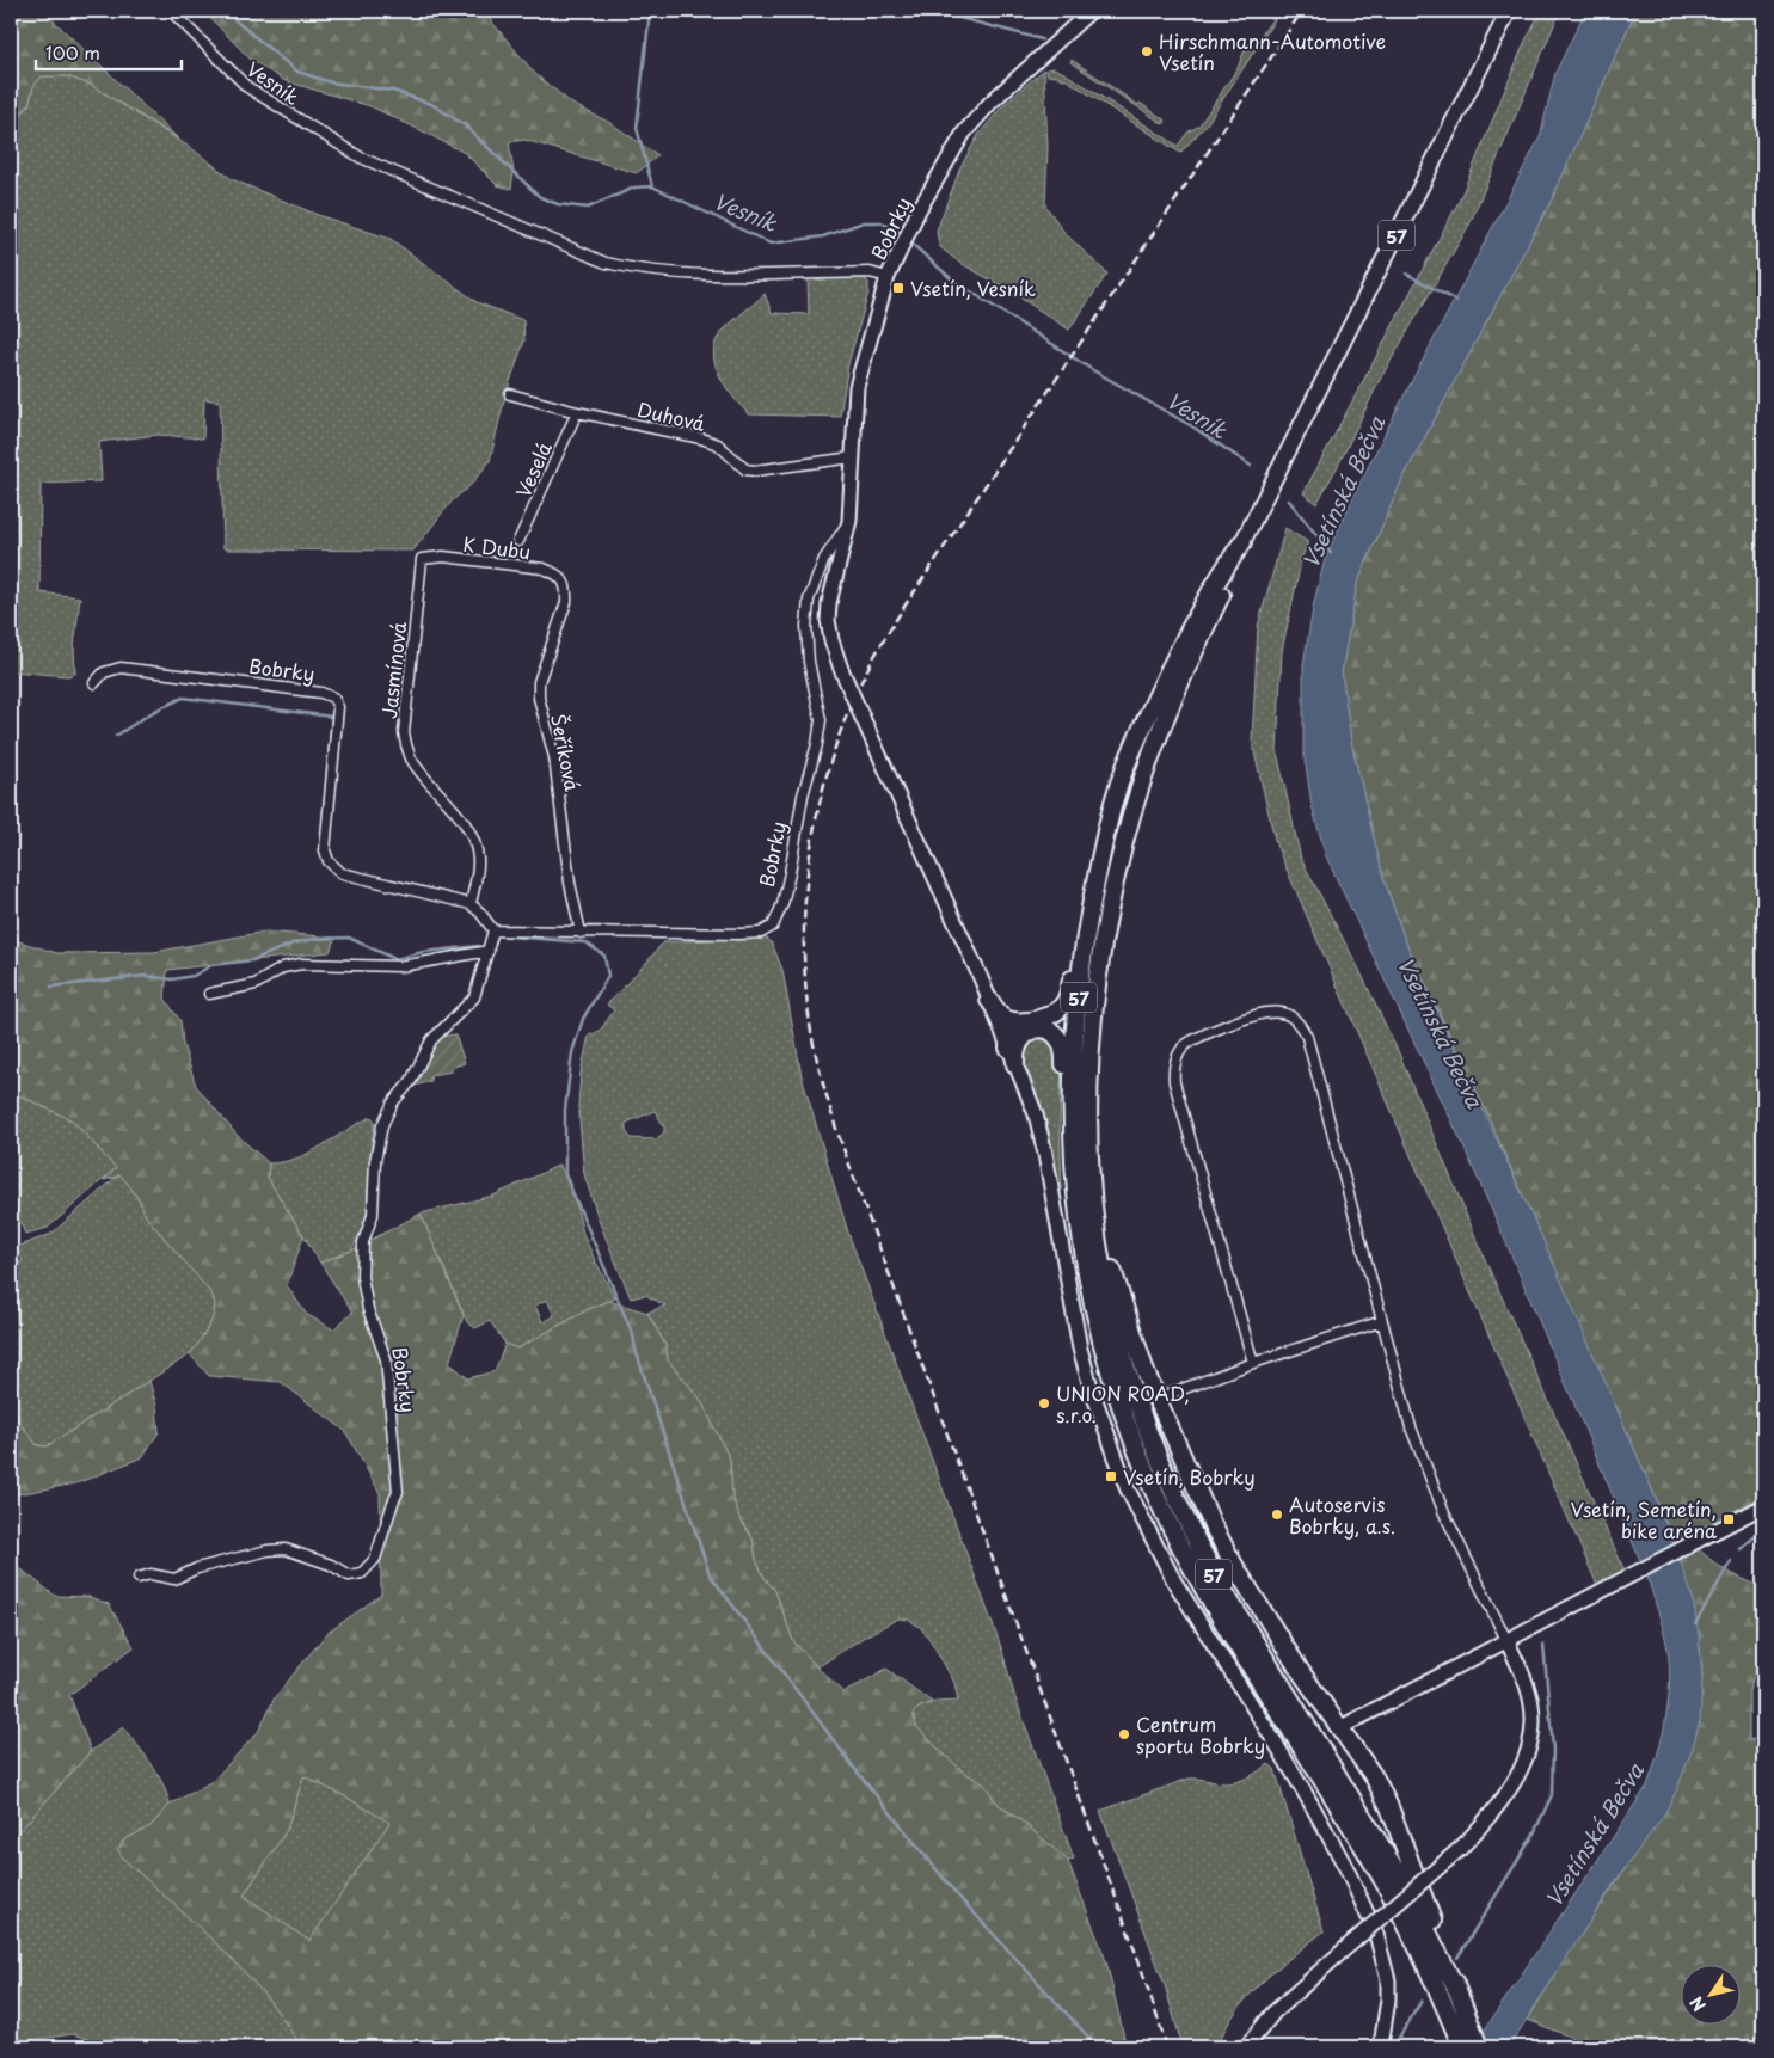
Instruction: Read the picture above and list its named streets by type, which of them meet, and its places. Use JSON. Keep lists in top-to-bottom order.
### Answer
{
  "streets": {
    "highway": ["57"],
    "street": [
      "Vesník",
      "Bobrky",
      "Duhová",
      "Veselá",
      "K Dubu",
      "Jasmínová",
      "Šeříková"
    ]
  },
  "crossings": [
    ["Vesník", "Bobrky"],
    ["Bobrky", "Duhová"],
    ["Bobrky", "Jasmínová"],
    ["Bobrky", "Šeříková"],
    ["Duhová", "Veselá"],
    ["K Dubu", "Jasmínová"],
    ["K Dubu", "Šeříková"]
  ],
  "water": ["Vesník", "Vsetínská Bečva"],
  "places": {
    "other": [
      "Hirschmann-Automotive Vsetín",
      "UNION ROAD, s.r.o.",
      "Autoservis Bobrky, a.s.",
      "Centrum sportu Bobrky"
    ],
    "transit": ["Vsetín, Vesník", "Vsetín, Bobrky", "Vsetín, Semetín, bike aréna"]
  },
  "scale_bar": "100 m",
  "north": "bottom left"
}
